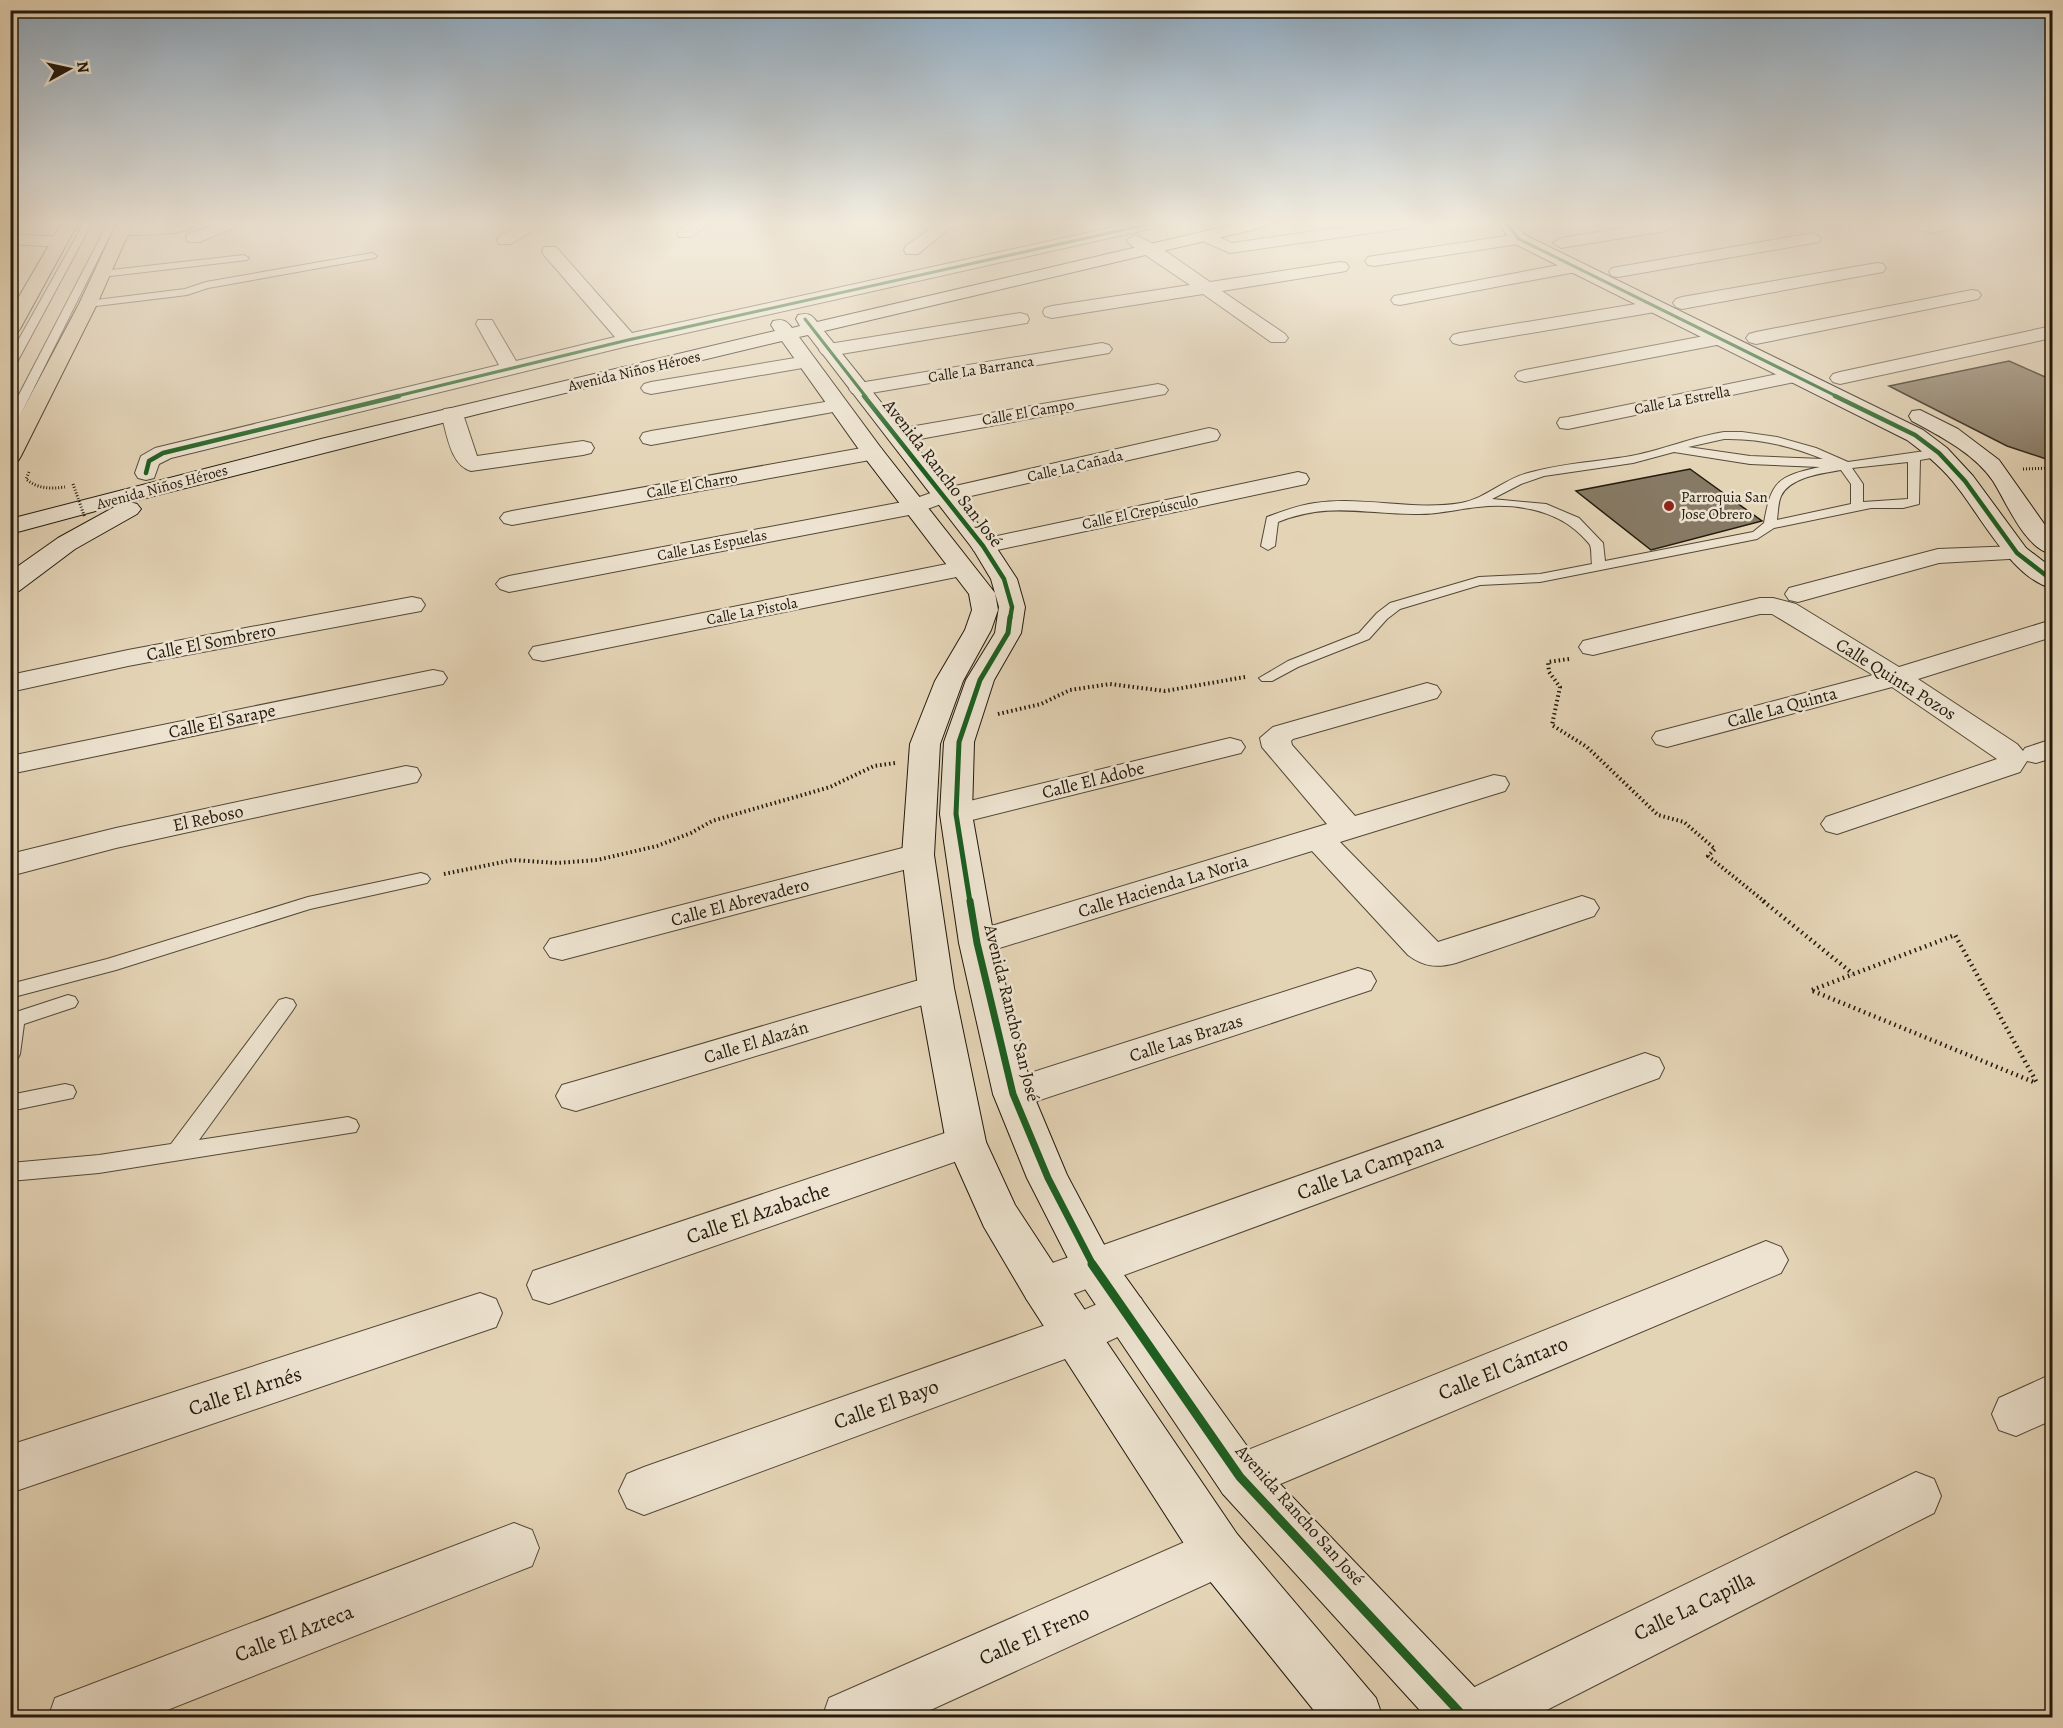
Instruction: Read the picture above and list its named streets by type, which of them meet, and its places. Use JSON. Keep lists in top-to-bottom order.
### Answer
{
  "streets": {
    "street": [
      "Calle La Barranca",
      "Avenida Niños Héroes",
      "Calle La Estrella",
      "Calle El Campo",
      "Calle La Cañada",
      "Avenida Rancho San José",
      "Calle El Charro",
      "Calle El Crepúsculo",
      "Calle Las Espuelas",
      "Calle La Pistola",
      "Calle El Sombrero",
      "Calle Quinta Pozos",
      "Calle La Quinta",
      "Calle El Sarape",
      "Calle El Adobe",
      "El Reboso",
      "Calle Hacienda La Noria",
      "Calle El Abrevadero",
      "Calle Las Brazas",
      "Calle El Alazán",
      "Calle La Campana",
      "Calle El Azabache",
      "Calle El Cántaro",
      "Calle El Arnés",
      "Calle El Bayo",
      "Calle La Capilla",
      "Calle El Azteca",
      "Calle El Freno"
    ]
  },
  "crossings": [
    ["Calle La Barranca", "Avenida Rancho San José"],
    ["Avenida Niños Héroes", "Avenida Rancho San José"],
    ["Calle El Campo", "Avenida Rancho San José"],
    ["Calle El Campo", "Calle El Charro"],
    ["Calle La Cañada", "Avenida Rancho San José"],
    ["Calle La Cañada", "Calle Las Espuelas"],
    ["Avenida Rancho San José", "Calle El Charro"],
    ["Avenida Rancho San José", "Calle El Crepúsculo"],
    ["Avenida Rancho San José", "Calle Las Espuelas"],
    ["Avenida Rancho San José", "Calle La Pistola"],
    ["Avenida Rancho San José", "Calle El Adobe"],
    ["Avenida Rancho San José", "Calle Hacienda La Noria"],
    ["Avenida Rancho San José", "Calle El Abrevadero"],
    ["Avenida Rancho San José", "Calle Las Brazas"],
    ["Avenida Rancho San José", "Calle El Alazán"],
    ["Avenida Rancho San José", "Calle La Campana"],
    ["Avenida Rancho San José", "Calle El Azabache"],
    ["Avenida Rancho San José", "Calle El Cántaro"],
    ["Avenida Rancho San José", "Calle El Bayo"],
    ["Avenida Rancho San José", "Calle El Freno"],
    ["Calle El Crepúsculo", "Calle La Pistola"],
    ["Calle Quinta Pozos", "Calle La Quinta"]
  ],
  "places": ["Parroquia San Jose Obrero"],
  "north": "right"
}
